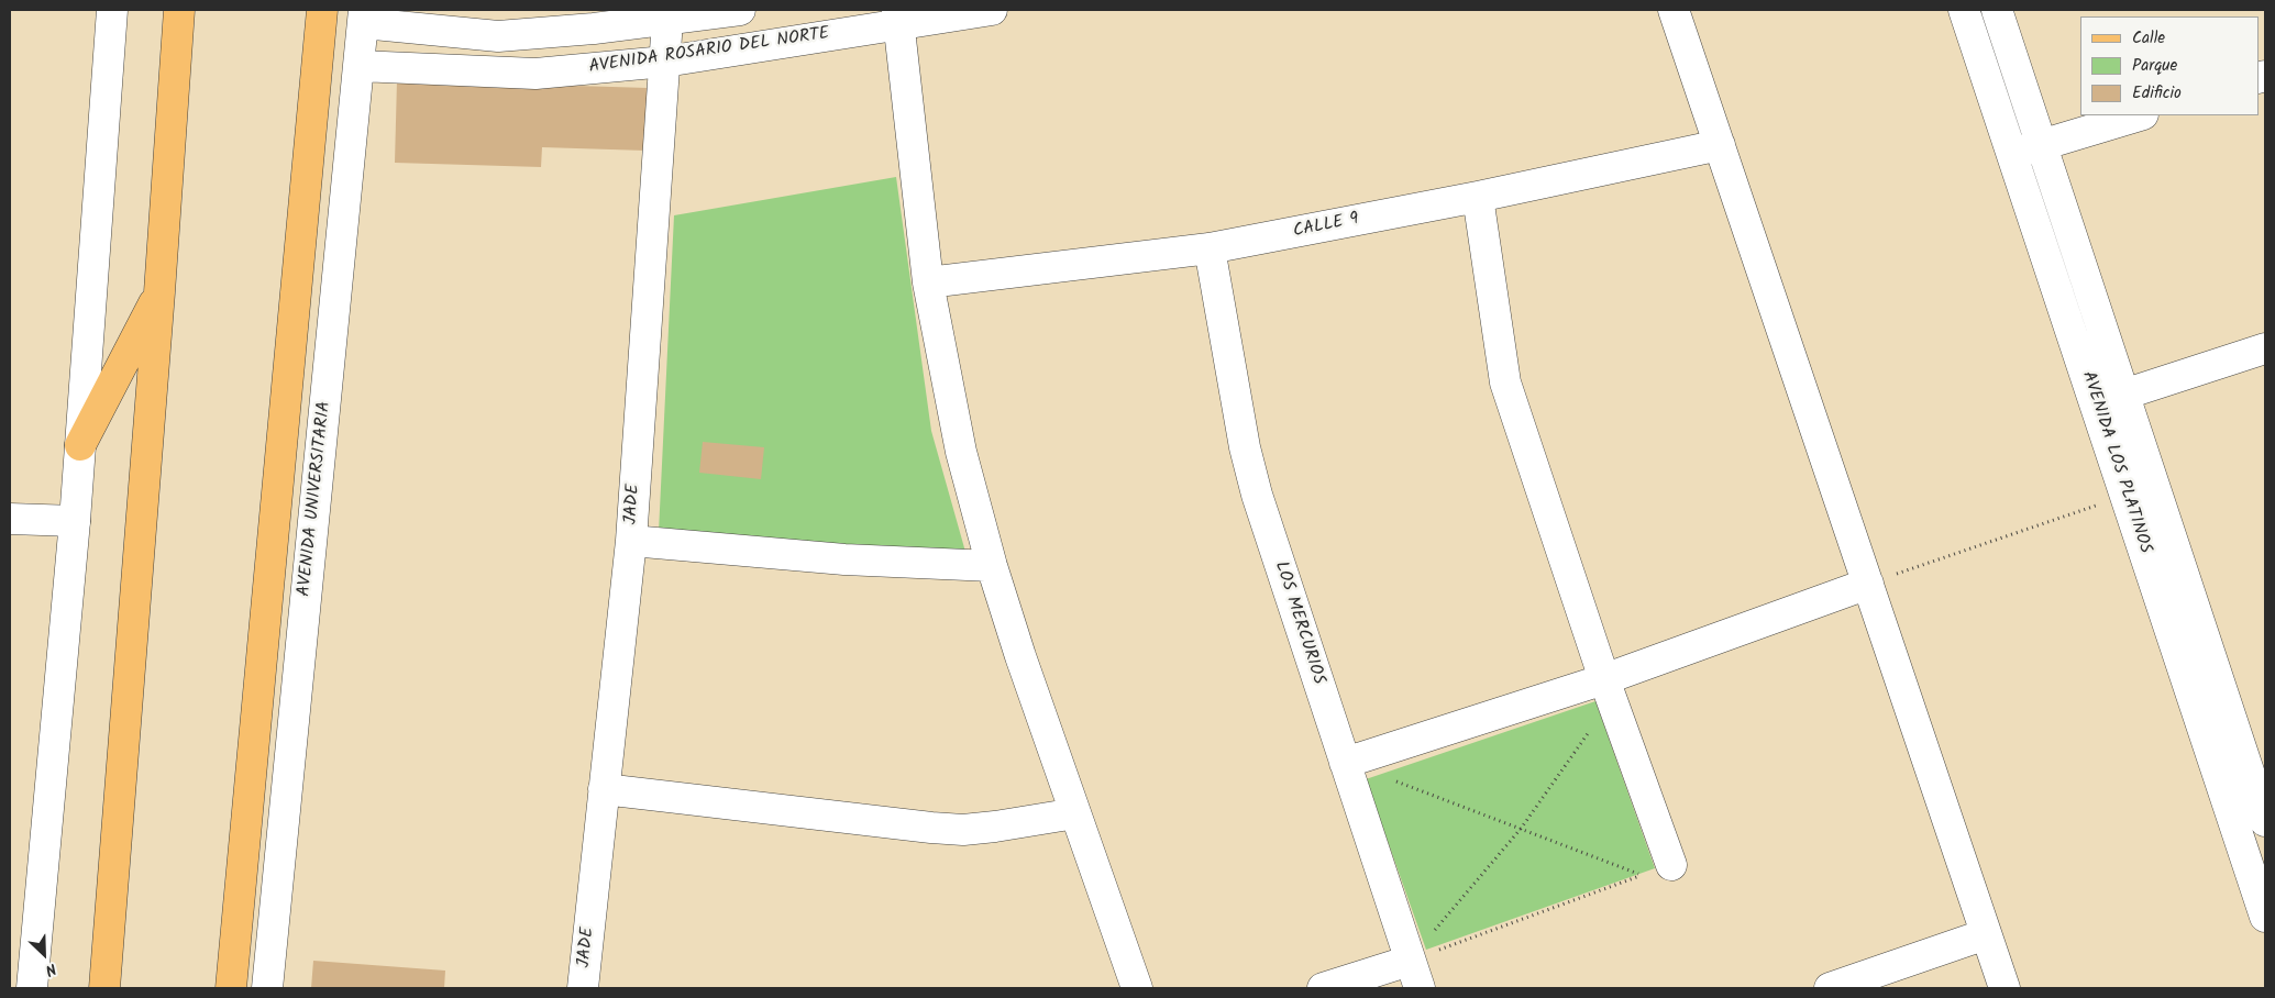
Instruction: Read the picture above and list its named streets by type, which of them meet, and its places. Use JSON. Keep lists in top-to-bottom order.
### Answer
{
  "streets": {
    "street": [
      "AVENIDA ROSARIO DEL NORTE",
      "CALLE 9",
      "AVENIDA LOS PLATINOS",
      "AVENIDA UNIVERSITARIA",
      "JADE",
      "LOS MERCURIOS"
    ]
  },
  "crossings": [
    ["AVENIDA ROSARIO DEL NORTE", "AVENIDA UNIVERSITARIA"],
    ["AVENIDA ROSARIO DEL NORTE", "JADE"],
    ["CALLE 9", "LOS MERCURIOS"]
  ],
  "legend": ["Calle", "Parque", "Edificio"],
  "north": "bottom right"
}
